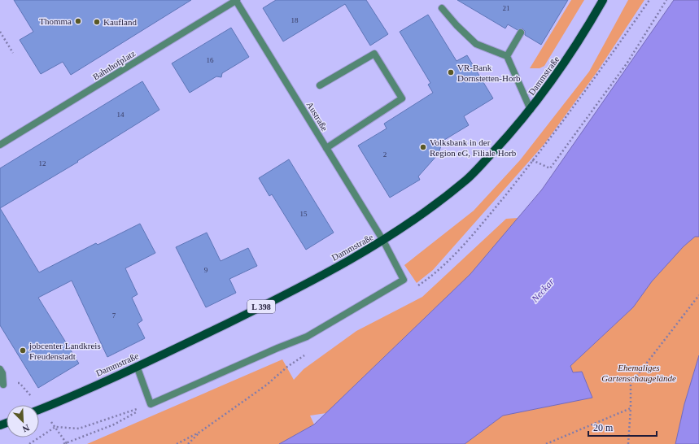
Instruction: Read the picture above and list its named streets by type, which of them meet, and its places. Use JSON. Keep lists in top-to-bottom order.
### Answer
{
  "streets": {
    "main road": ["Dammstraße", "L 398"],
    "street": ["Bahnhofplatz", "Austraße"]
  },
  "crossings": [
    ["Bahnhofplatz", "Austraße"],
    ["Dammstraße", "Austraße"]
  ],
  "water": ["Neckar"],
  "parks": ["Ehemaliges Gartenschaugelände"],
  "places": [
    "Thomma",
    "Kaufland",
    "VR-Bank Dornstetten-Horb",
    "Volksbank in der Region eG, Filiale Horb",
    "jobcenter Landkreis Freudenstadt"
  ],
  "house_numbers": [
    "21",
    "18",
    "16",
    "14",
    "2",
    "12",
    "15",
    "9",
    "7"
  ],
  "scale_bar": "20 m",
  "north": "bottom right"
}
